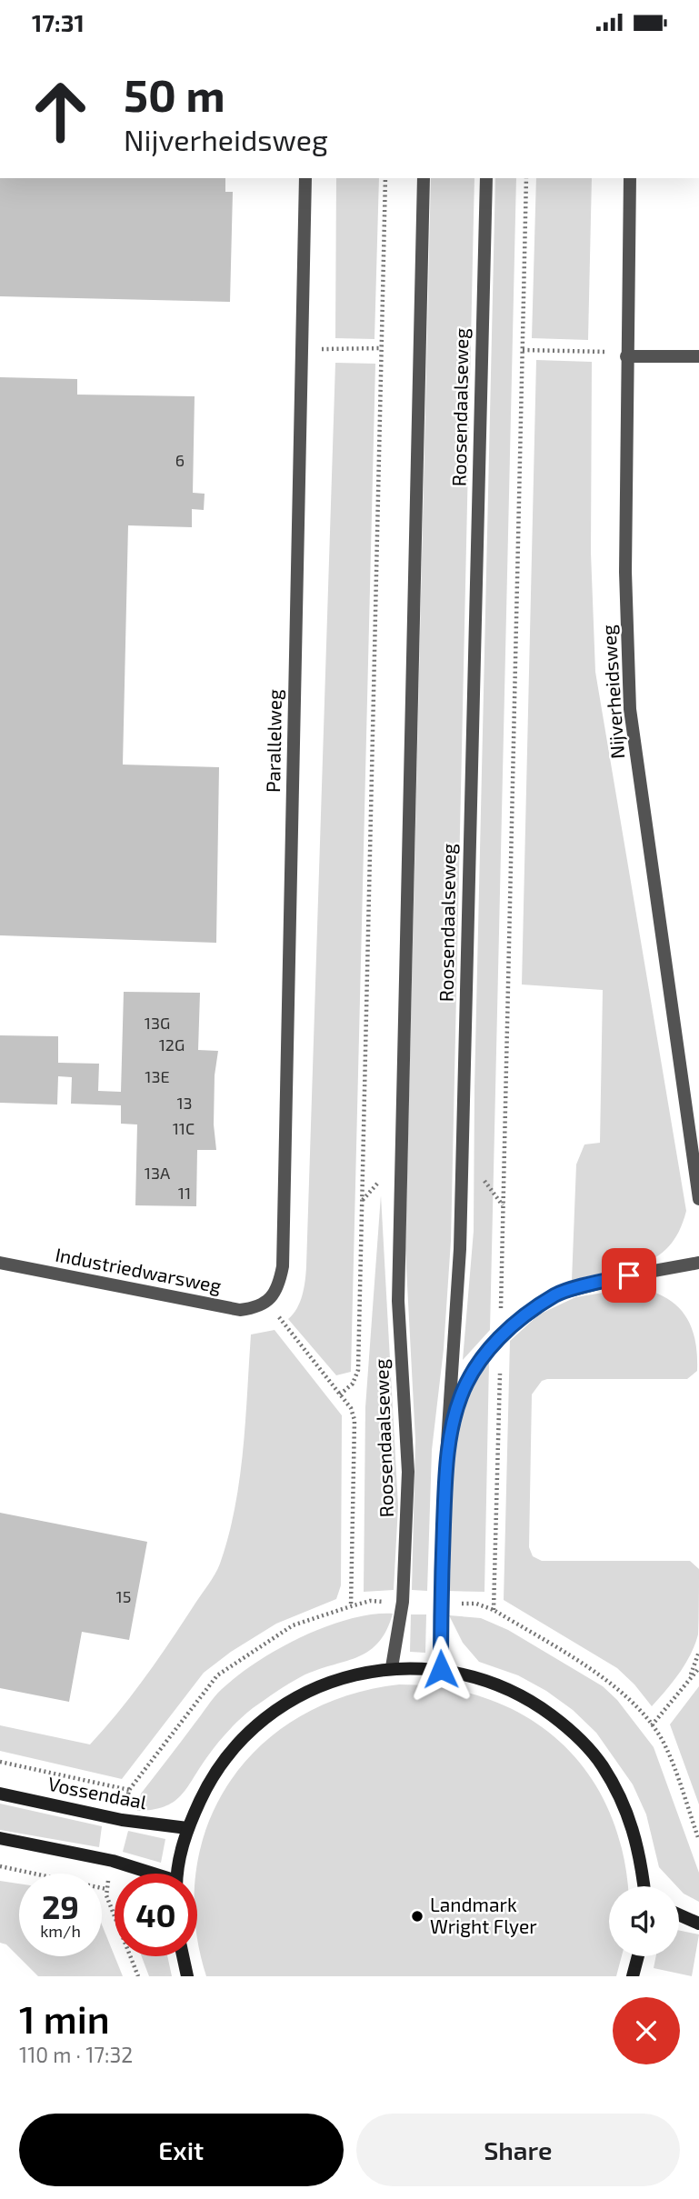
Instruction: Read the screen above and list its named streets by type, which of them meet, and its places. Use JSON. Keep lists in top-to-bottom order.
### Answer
{
  "streets": {
    "main road": ["Vossendaal"],
    "street": [
      "Roosendaalseweg",
      "Nijverheidsweg",
      "Parallelweg",
      "Industriedwarsweg"
    ]
  },
  "crossings": [
    ["Parallelweg", "Industriedwarsweg"]
  ],
  "places": ["Landmark Wright Flyer"],
  "house_numbers": [
    "6",
    "13G",
    "12G",
    "13E",
    "13",
    "11C",
    "13A",
    "11",
    "15"
  ],
  "page": {
    "status": "17:31",
    "turn": ["50 m", "Nijverheidsweg"],
    "speed": "29 km/h",
    "limit": "40",
    "heading": ["1 min", "110 m · 17:32"],
    "buttons": ["Exit", "Share"]
  }
}
